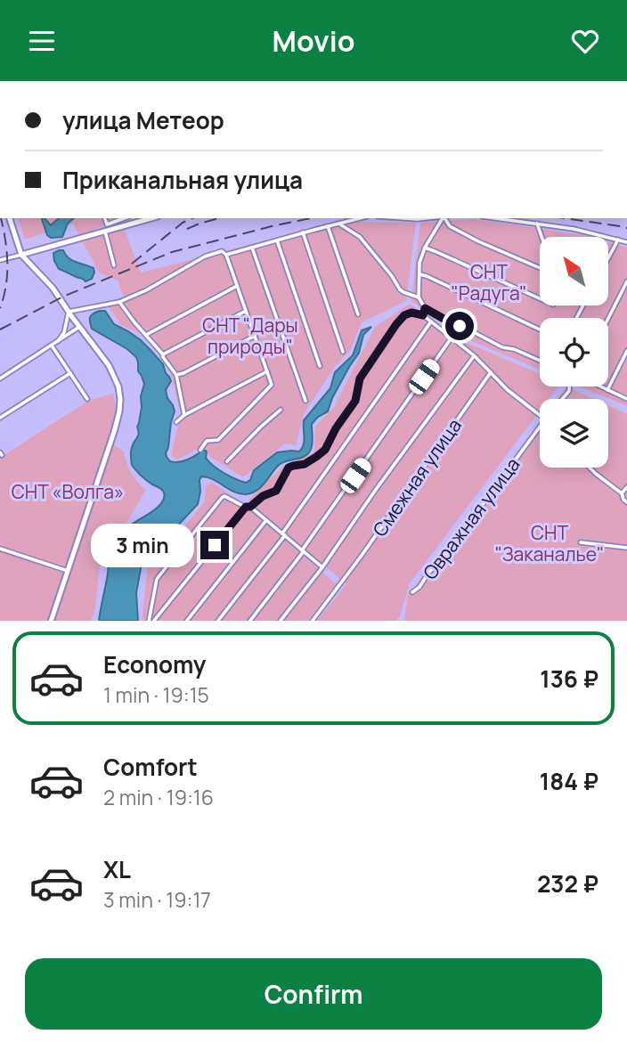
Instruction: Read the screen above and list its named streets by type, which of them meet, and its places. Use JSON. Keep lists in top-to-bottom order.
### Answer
{
  "streets": {
    "street": ["Смежная улица", "Овражная улица"]
  },
  "parks": [
    "СНТ \"Радуга\"",
    "СНТ \"Дары природы\"",
    "СНТ «Волга»",
    "СНТ \"Заканалье\""
  ],
  "north": "top left",
  "page": {
    "header": "Movio",
    "banner": ["улица Метеор", "Приканальная улица"],
    "bubble": "3 min",
    "list": [
      {
        "name": "Economy",
        "note": "1 min · 19:15",
        "value": "136 ₽"
      },
      {
        "name": "Comfort",
        "note": "2 min · 19:16",
        "value": "184 ₽"
      },
      {
        "name": "XL",
        "note": "3 min · 19:17",
        "value": "232 ₽"
      }
    ],
    "buttons": "Confirm"
  }
}
